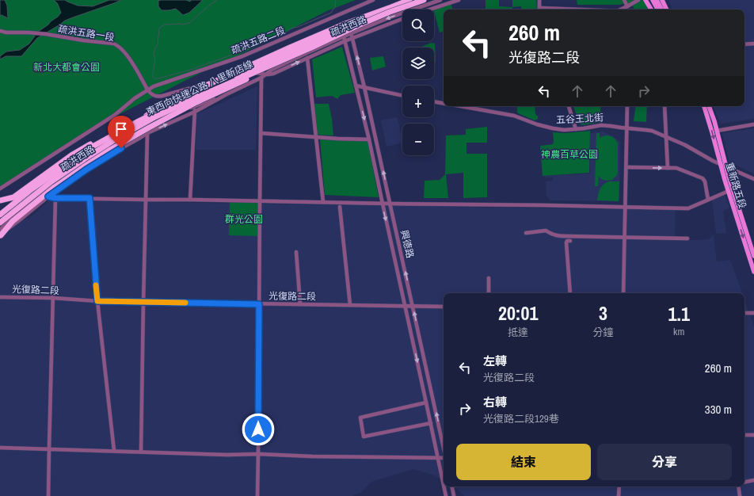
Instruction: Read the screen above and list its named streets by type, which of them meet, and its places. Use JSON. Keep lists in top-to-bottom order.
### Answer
{
  "streets": {
    "highway": ["東西向快速公路 八里新店線"],
    "main road": ["重新路五段"],
    "street": [
      "疏洪西路",
      "疏洪五路一段",
      "疏洪五路二段",
      "五谷王北街",
      "興德路",
      "光復路二段"
    ]
  },
  "crossings": [
    ["疏洪西路", "興德路"],
    ["疏洪五路一段", "疏洪五路二段"],
    ["五谷王北街", "重新路五段"],
    ["興德路", "光復路二段"]
  ],
  "parks": ["新北大都會公園", "神農百草公園", "群光公園"],
  "page": {
    "map_buttons": ["+", "−"],
    "turn": ["260 m", "光復路二段"],
    "eta": [
      "20:01",
      "抵達",
      "3",
      "分鐘",
      "1.1",
      "km"
    ],
    "list": [
      {
        "name": "左轉",
        "note": "光復路二段",
        "value": "260 m"
      },
      {
        "name": "右轉",
        "note": "光復路二段129巷",
        "value": "330 m"
      }
    ],
    "buttons": ["結束", "分享"]
  }
}
